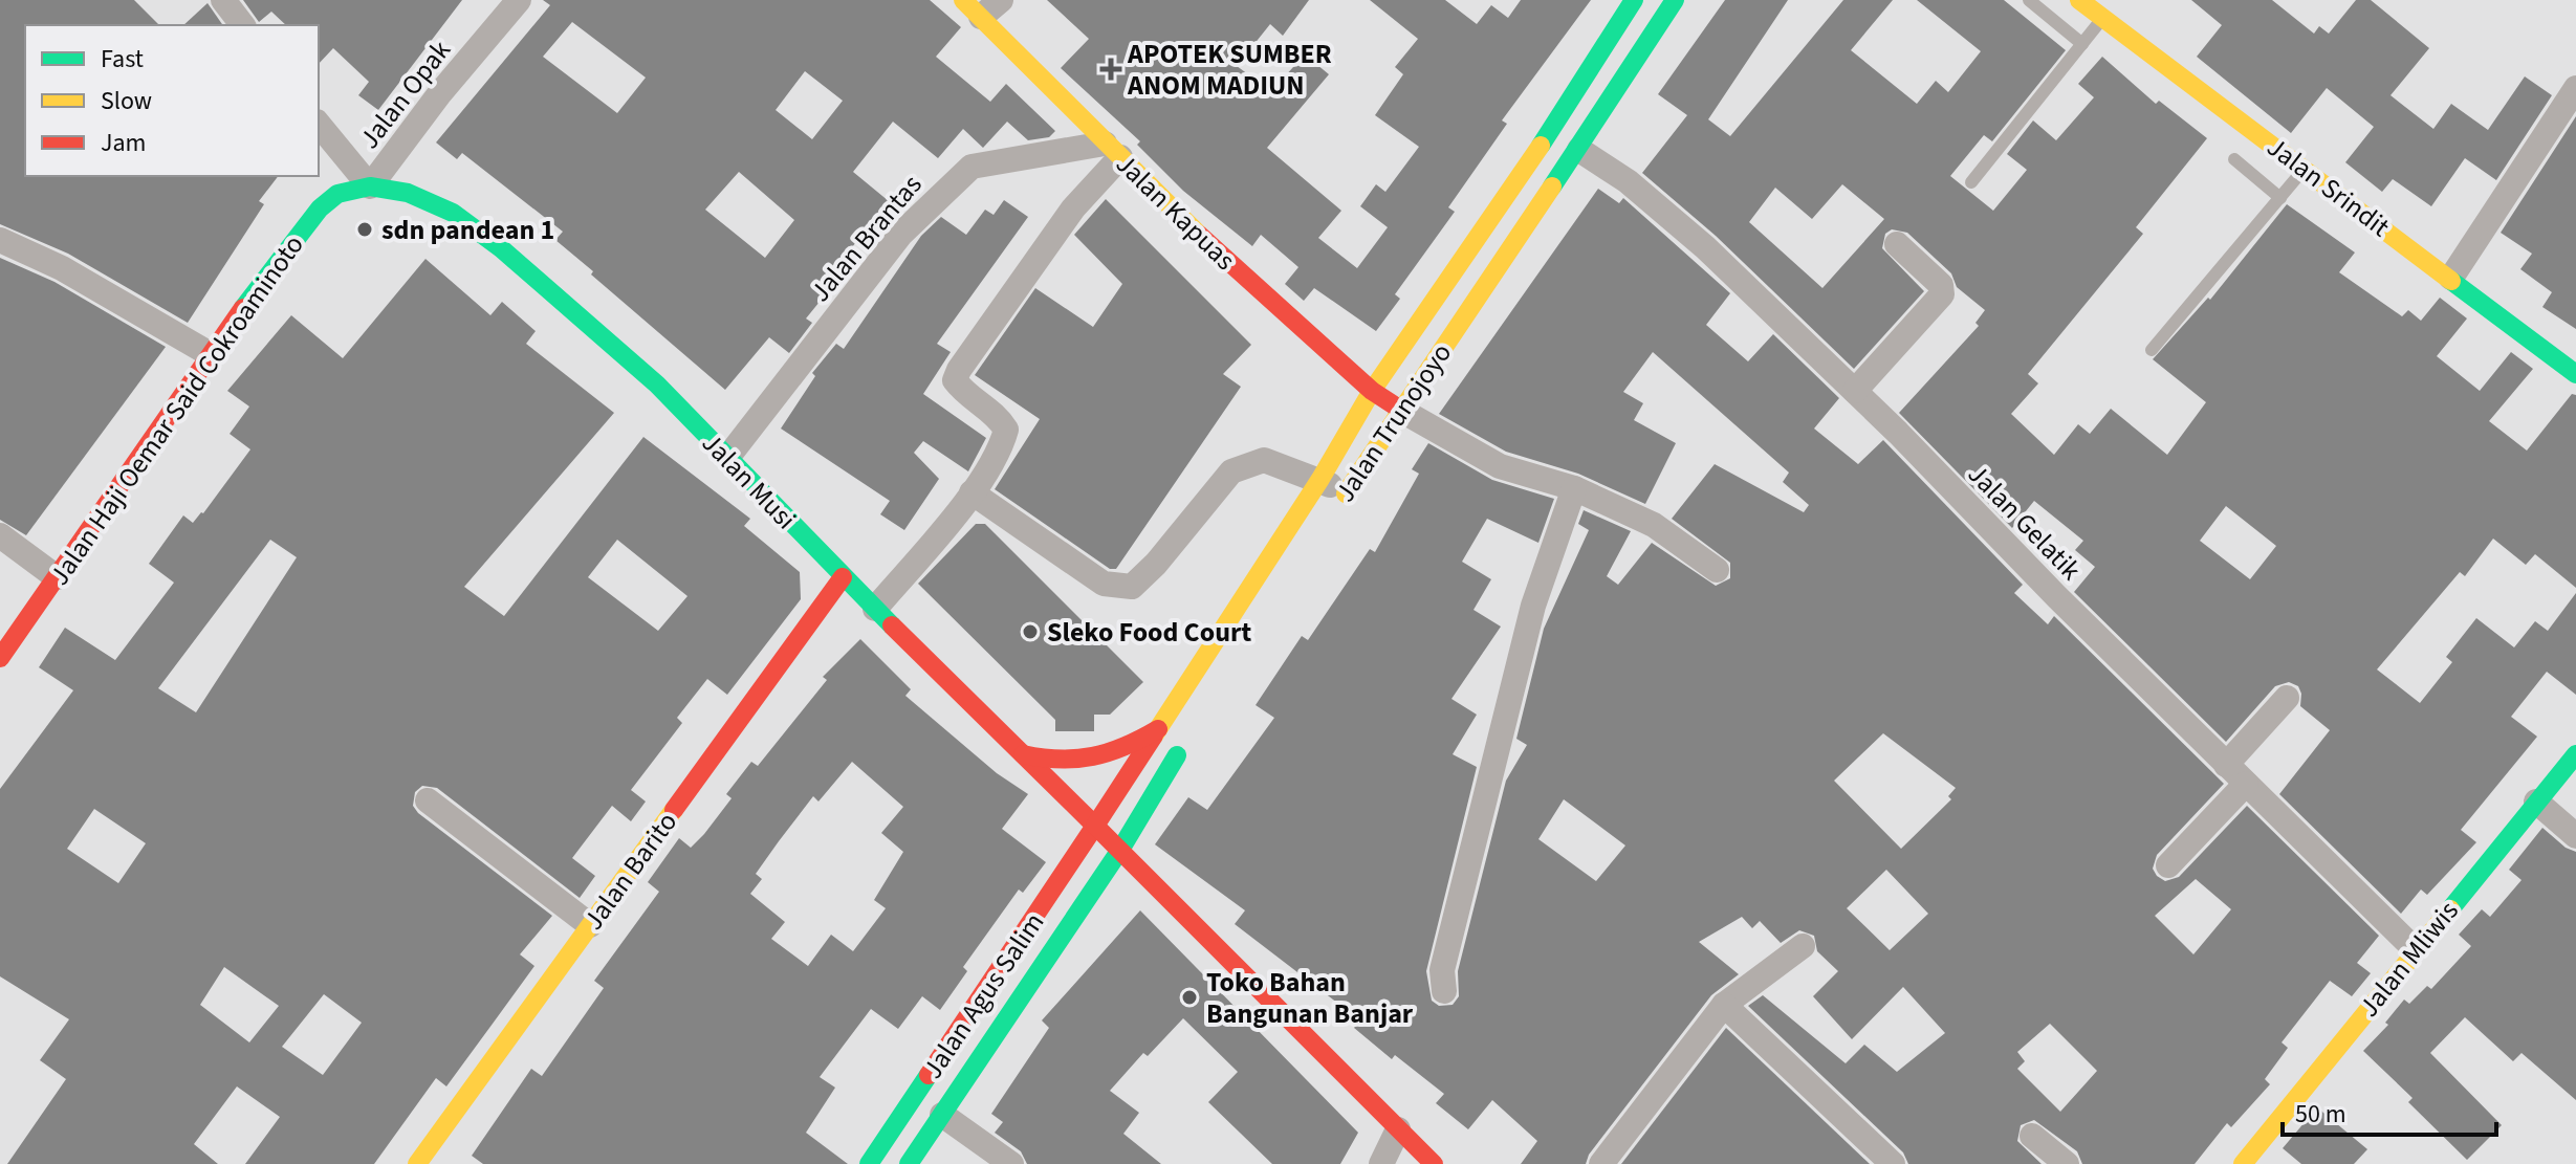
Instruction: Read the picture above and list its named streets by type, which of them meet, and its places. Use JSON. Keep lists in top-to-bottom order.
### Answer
{
  "streets": {
    "main road": [
      "Jalan Srindit",
      "Jalan Kapuas",
      "Jalan Haji Oemar Said Cokroaminoto",
      "Jalan Trunojoyo",
      "Jalan Musi",
      "Jalan Barito",
      "Jalan Mliwis",
      "Jalan Agus Salim"
    ],
    "street": ["Jalan Opak", "Jalan Brantas", "Jalan Gelatik"]
  },
  "crossings": [
    ["Jalan Opak", "Jalan Haji Oemar Said Cokroaminoto"],
    ["Jalan Opak", "Jalan Musi"],
    ["Jalan Kapuas", "Jalan Brantas"],
    ["Jalan Kapuas", "Jalan Trunojoyo"],
    ["Jalan Brantas", "Jalan Musi"],
    ["Jalan Haji Oemar Said Cokroaminoto", "Jalan Musi"],
    ["Jalan Trunojoyo", "Jalan Musi"],
    ["Jalan Trunojoyo", "Jalan Gelatik"],
    ["Jalan Trunojoyo", "Jalan Agus Salim"],
    ["Jalan Musi", "Jalan Barito"],
    ["Jalan Musi", "Jalan Agus Salim"],
    ["Jalan Gelatik", "Jalan Mliwis"]
  ],
  "places": {
    "health": ["APOTEK SUMBER ANOM MADIUN"],
    "other": ["sdn pandean 1", "Sleko Food Court", "Toko Bahan Bangunan Banjar"]
  },
  "legend": ["Fast", "Slow", "Jam"],
  "scale_bar": "50 m"
}
